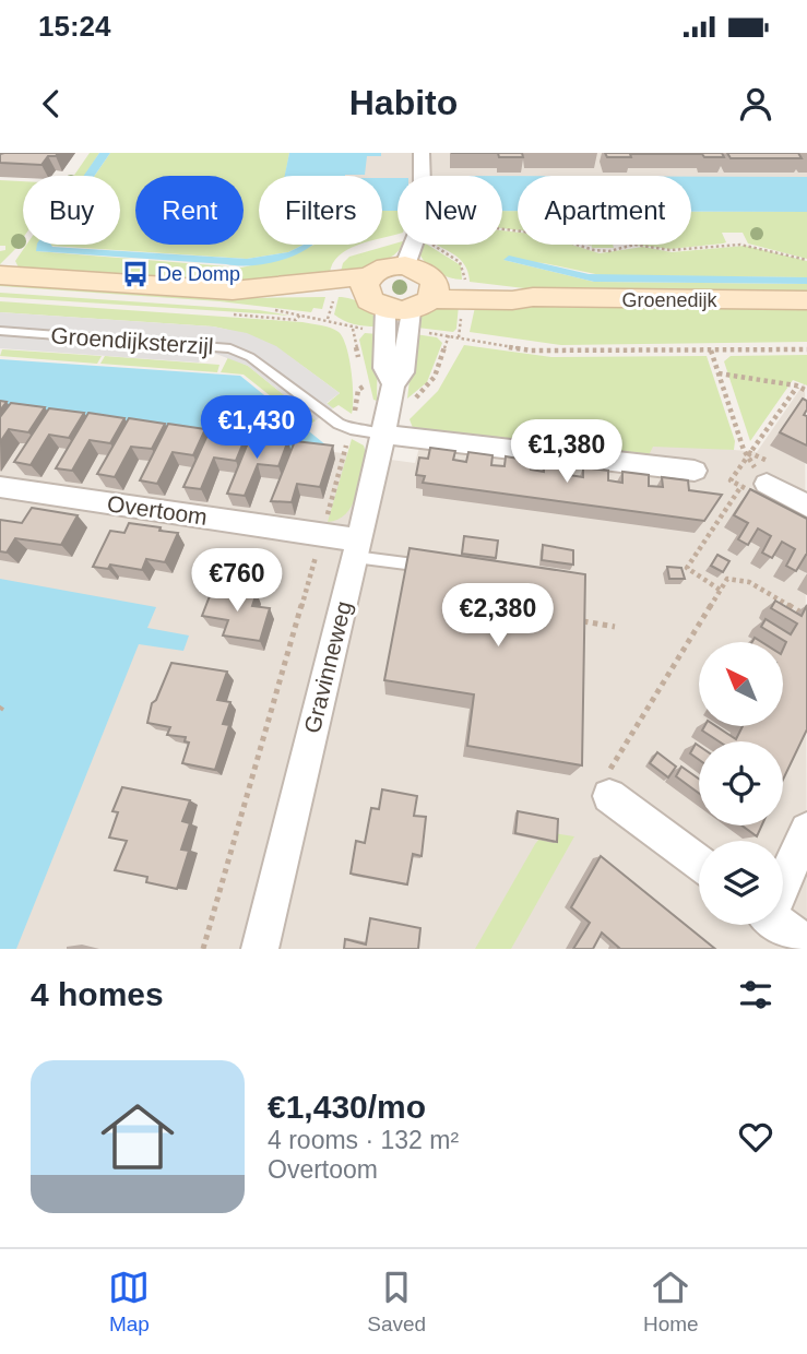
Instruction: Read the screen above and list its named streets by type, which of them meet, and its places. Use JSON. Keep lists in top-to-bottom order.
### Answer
{
  "streets": {
    "main road": ["Groenedijk"],
    "street": ["Groendijksterzijl", "Overtoom", "Gravinneweg"]
  },
  "crossings": [
    ["Groenedijk", "Gravinneweg"],
    ["Groendijksterzijl", "Gravinneweg"],
    ["Overtoom", "Gravinneweg"]
  ],
  "places": {
    "bus stop": ["De Domp"]
  },
  "north": "top left",
  "page": {
    "status": "15:24",
    "header": "Habito",
    "chip": [
      "Buy",
      "Rent",
      "Filters",
      "New",
      "Apartment"
    ],
    "price": [
      "€1,430",
      "€1,380",
      "€760",
      "€2,380"
    ],
    "heading": "4 homes",
    "list": [
      {
        "name": "€1,430/mo",
        "note": "4 rooms · 132 m² · Overtoom"
      }
    ],
    "tabs": ["Map", "Saved", "Home"]
  }
}
